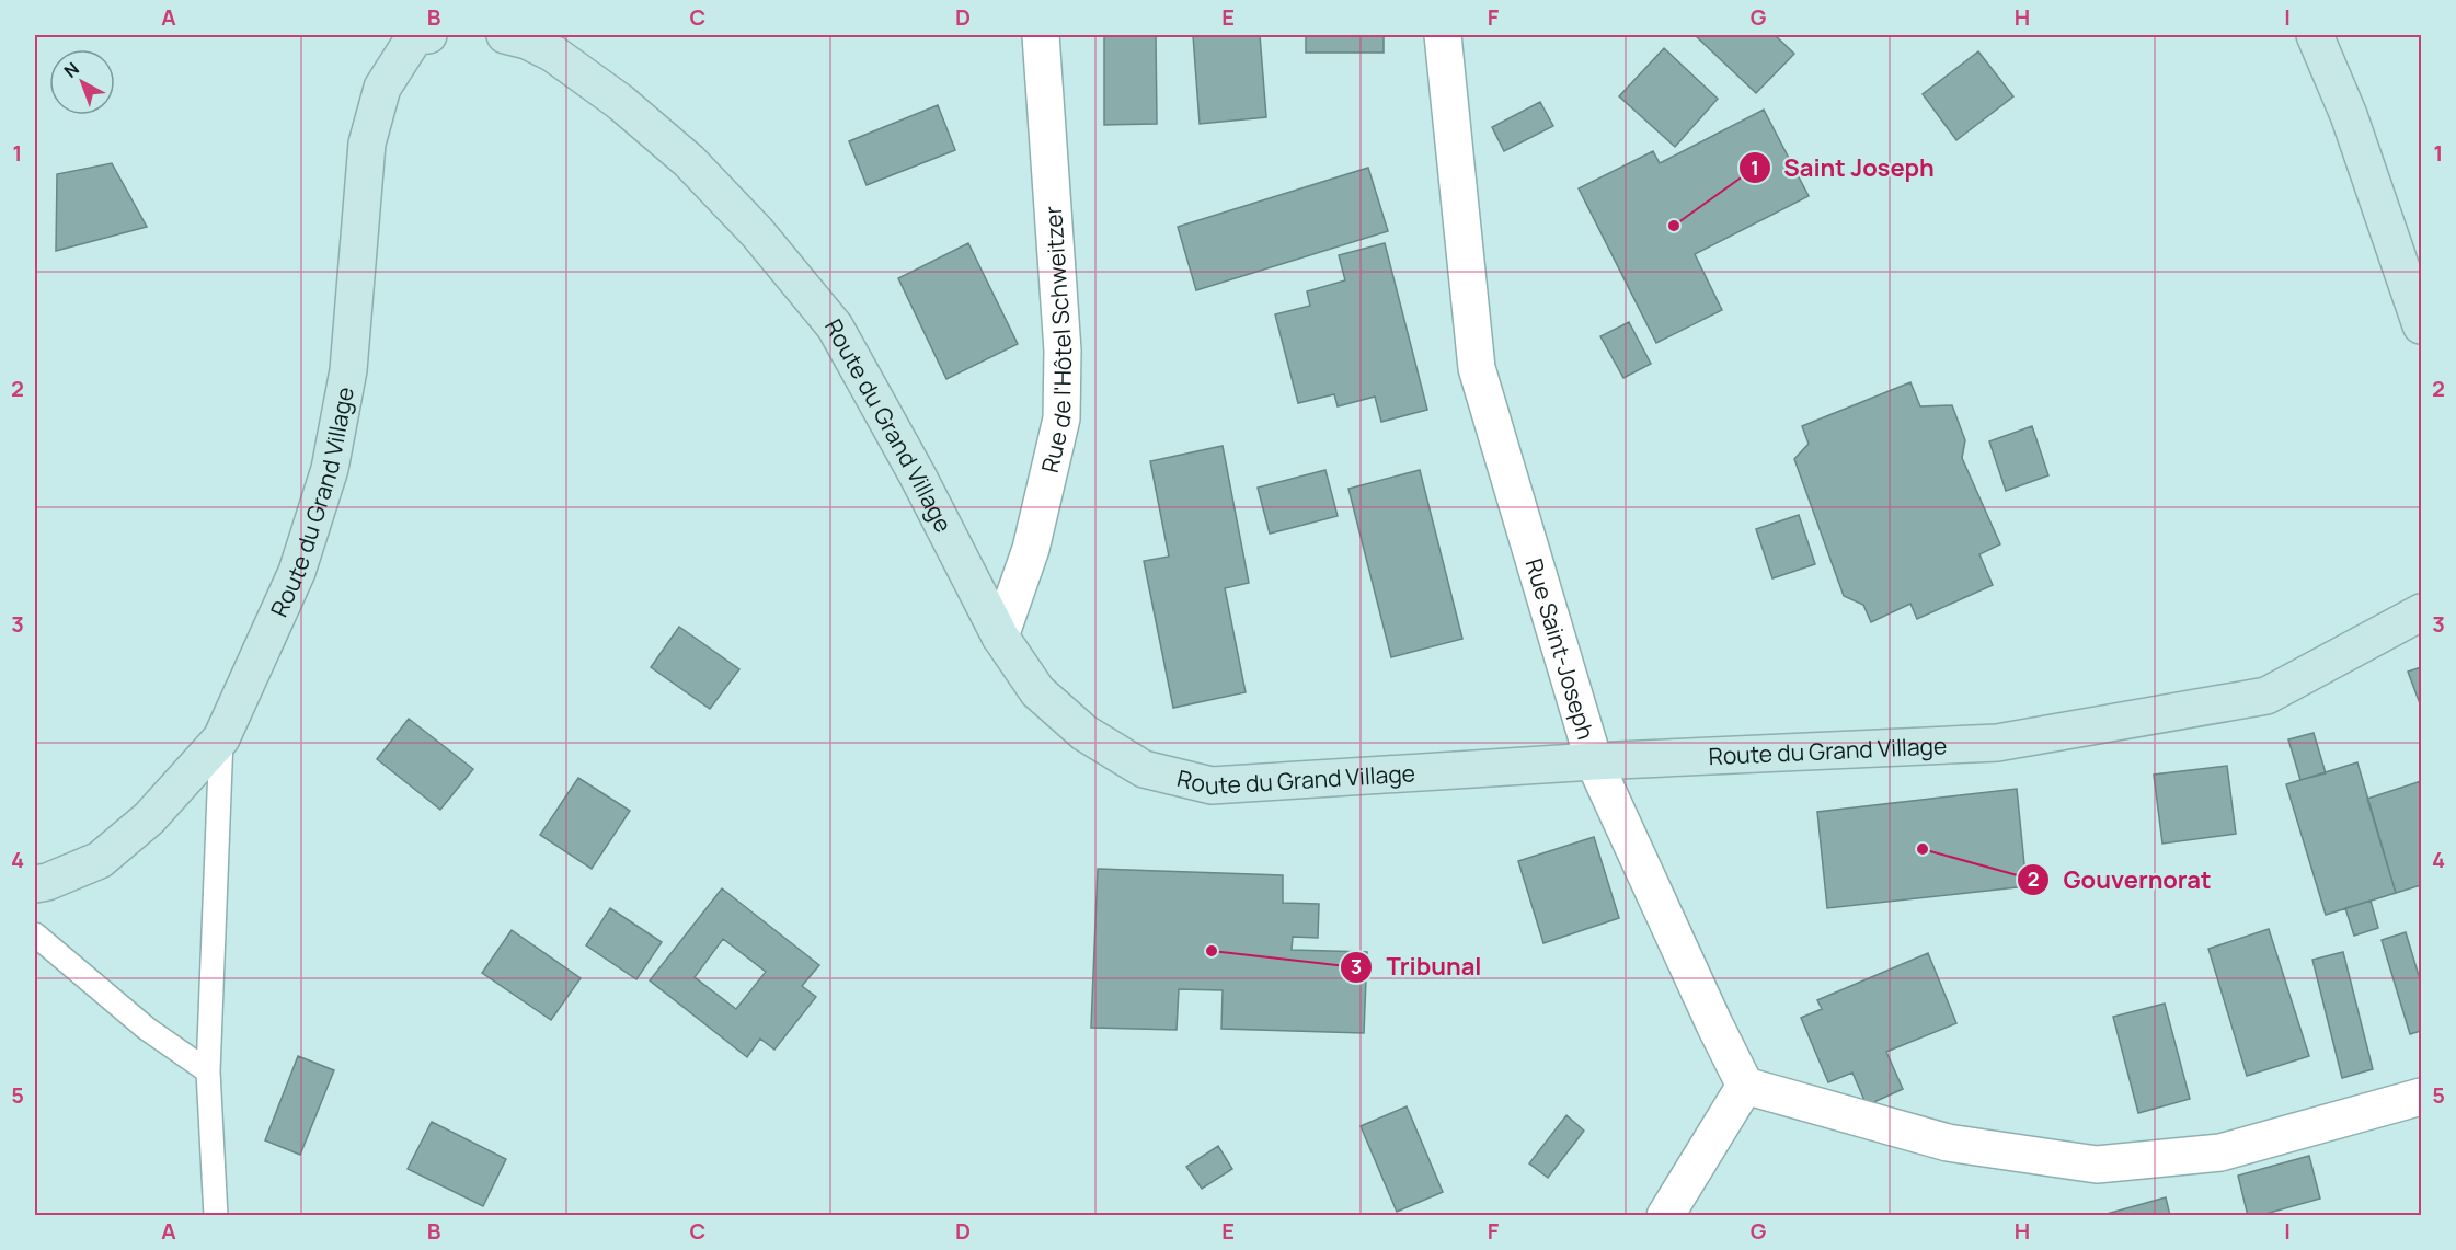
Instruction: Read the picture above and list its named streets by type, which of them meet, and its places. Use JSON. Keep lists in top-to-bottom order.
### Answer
{
  "streets": {
    "street": ["Rue de l'Hôtel Schweitzer", "Route du Grand Village", "Rue Saint-Joseph"]
  },
  "crossings": [
    ["Rue de l'Hôtel Schweitzer", "Route du Grand Village"],
    ["Route du Grand Village", "Rue Saint-Joseph"]
  ],
  "places": ["Saint Joseph", "Gouvernorat", "Tribunal"],
  "north": "top left",
  "grid": {
    "columns": [
      "A",
      "B",
      "C",
      "D",
      "E",
      "F",
      "G",
      "H",
      "I"
    ],
    "rows": [
      "1",
      "2",
      "3",
      "4",
      "5"
    ]
  }
}
